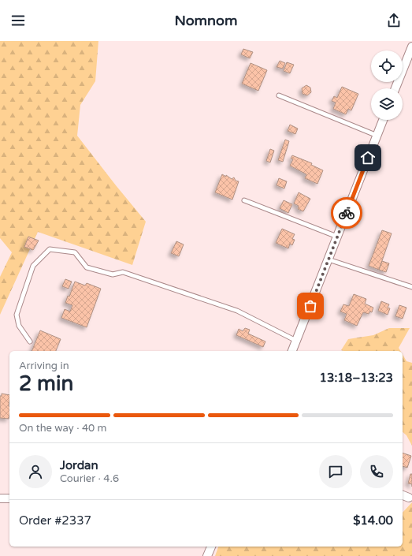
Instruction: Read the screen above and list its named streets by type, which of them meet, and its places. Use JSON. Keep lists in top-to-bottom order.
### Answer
{
  "page": {
    "header": "Nomnom",
    "heading": ["2 min", "Arriving in", "13:18–13:23"],
    "panel": [
      "Jordan",
      "Courier · 4.6",
      "Order #2337",
      "$14.00"
    ],
    "bar": "On the way · 40 m"
  }
}
